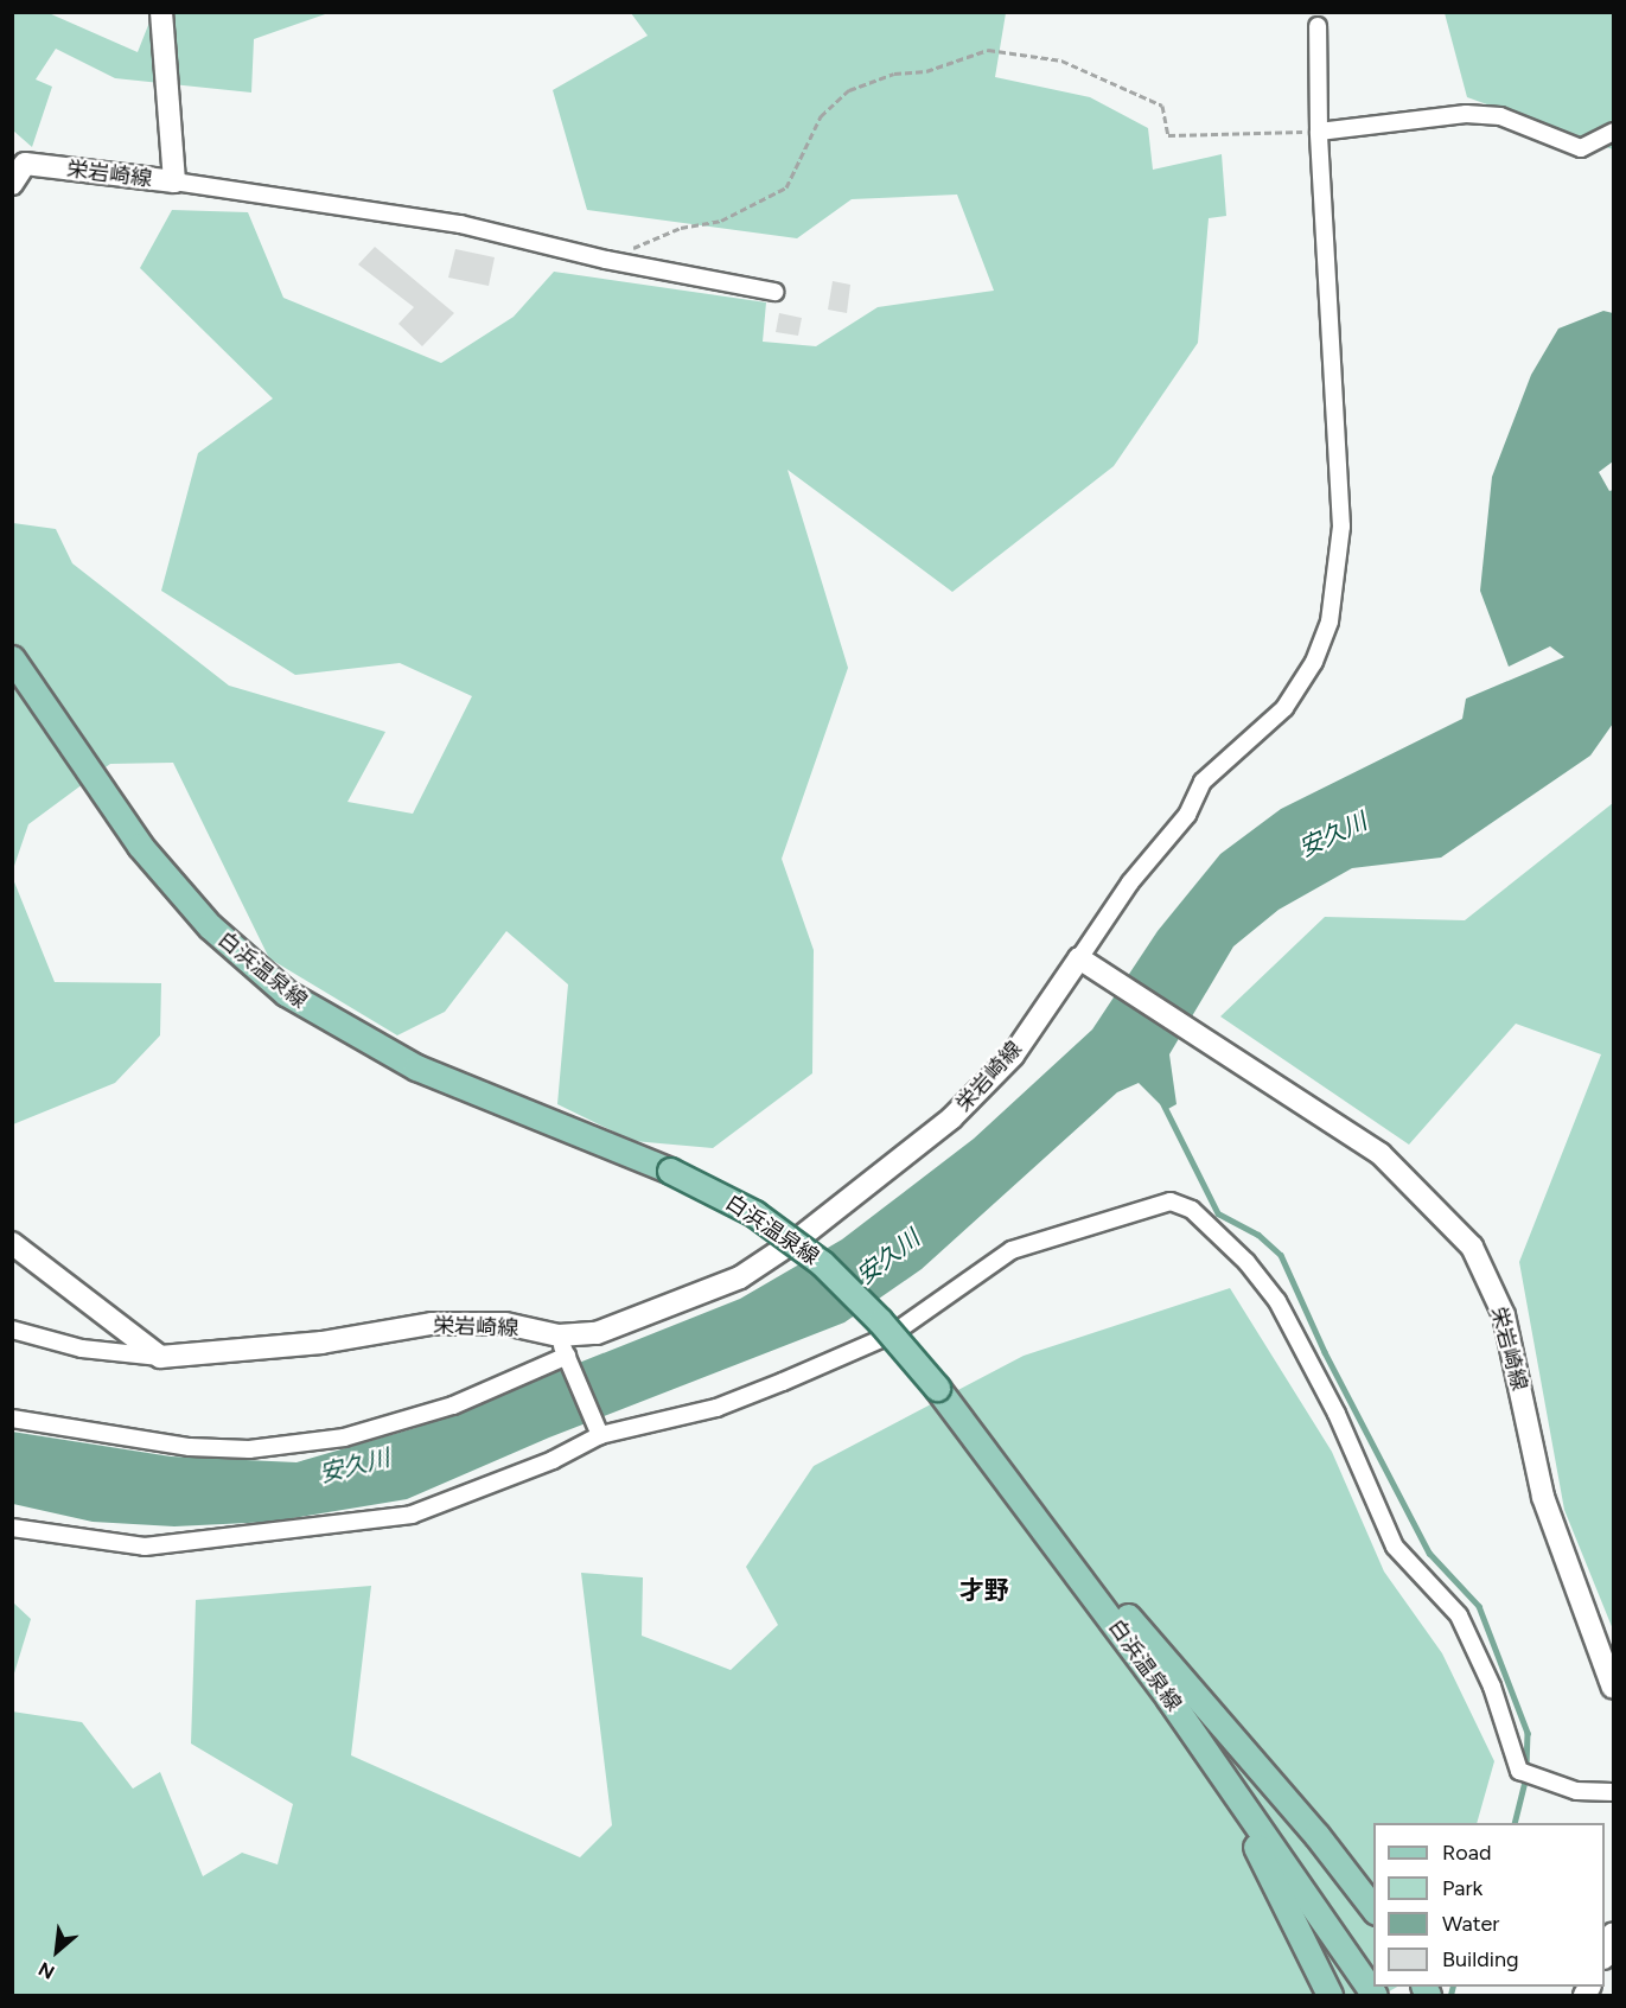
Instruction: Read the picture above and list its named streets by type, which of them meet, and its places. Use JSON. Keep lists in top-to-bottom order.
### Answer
{
  "streets": {
    "main road": ["栄岩崎線", "白浜温泉線"]
  },
  "districts": ["才野"],
  "water": ["安久川"],
  "legend": [
    "Road",
    "Park",
    "Water",
    "Building"
  ],
  "north": "bottom left"
}
